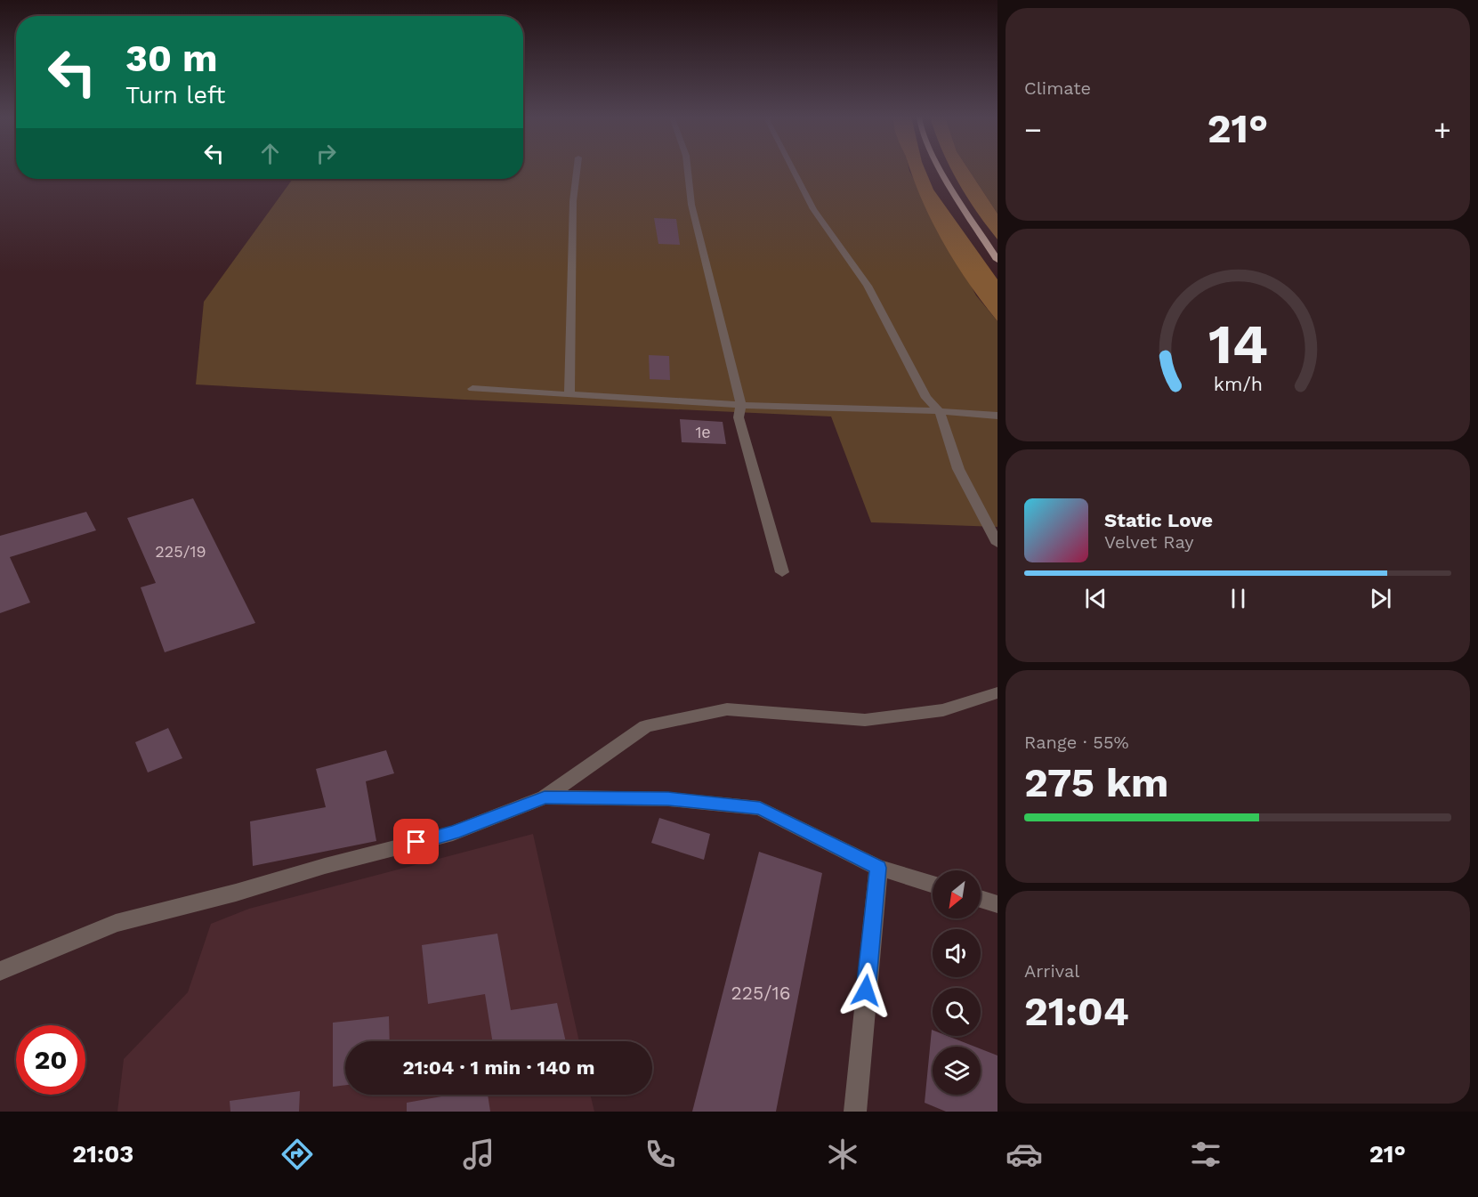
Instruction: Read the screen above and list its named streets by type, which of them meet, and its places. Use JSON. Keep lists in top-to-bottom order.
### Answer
{
  "house_numbers": ["1е", "225/19", "225/16"],
  "north": "bottom left",
  "page": {
    "tile": [
      "Climate",
      ["Range · 55%", "275 km"],
      ["Arrival", "21:04"]
    ],
    "turn": ["30 m", "Turn left"],
    "heat": ["−", "21°", "+"],
    "song": ["Static Love", "Velvet Ray"],
    "limit": "20",
    "trip": "21:04 · 1 min · 140 m",
    "tabs": ["21:03", "21°"],
    "gauge": ["14", "km/h"]
  }
}
